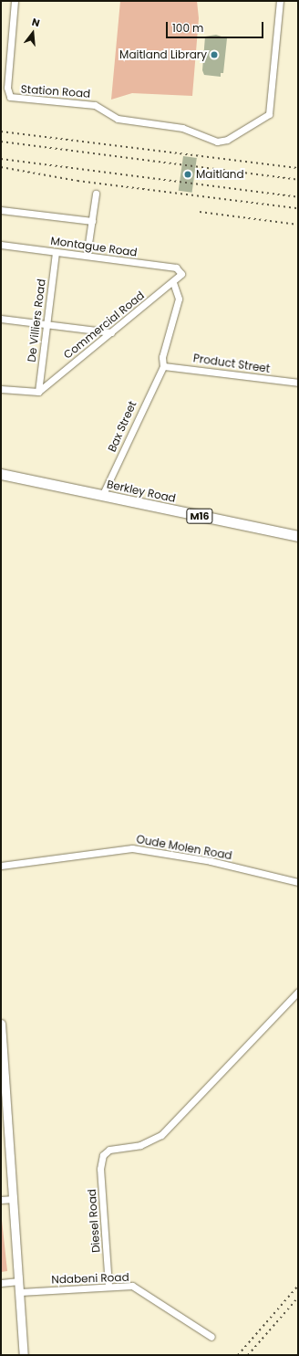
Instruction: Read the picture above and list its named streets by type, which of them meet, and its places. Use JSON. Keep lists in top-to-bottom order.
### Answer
{
  "streets": {
    "main road": ["Berkley Road", "M16"],
    "street": [
      "Station Road",
      "Montague Road",
      "De Villiers Road",
      "Commercial Road",
      "Product Street",
      "Bax Street",
      "Oude Molen Road",
      "Diesel Road",
      "Ndabeni Road"
    ]
  },
  "crossings": [
    ["Montague Road", "De Villiers Road"],
    ["Montague Road", "Commercial Road"],
    ["De Villiers Road", "Commercial Road"],
    ["Product Street", "Bax Street"],
    ["Bax Street", "Berkley Road"],
    ["Diesel Road", "Ndabeni Road"]
  ],
  "places": ["Maitland Library", "Maitland"],
  "scale_bar": "100 m",
  "north": "top"
}
